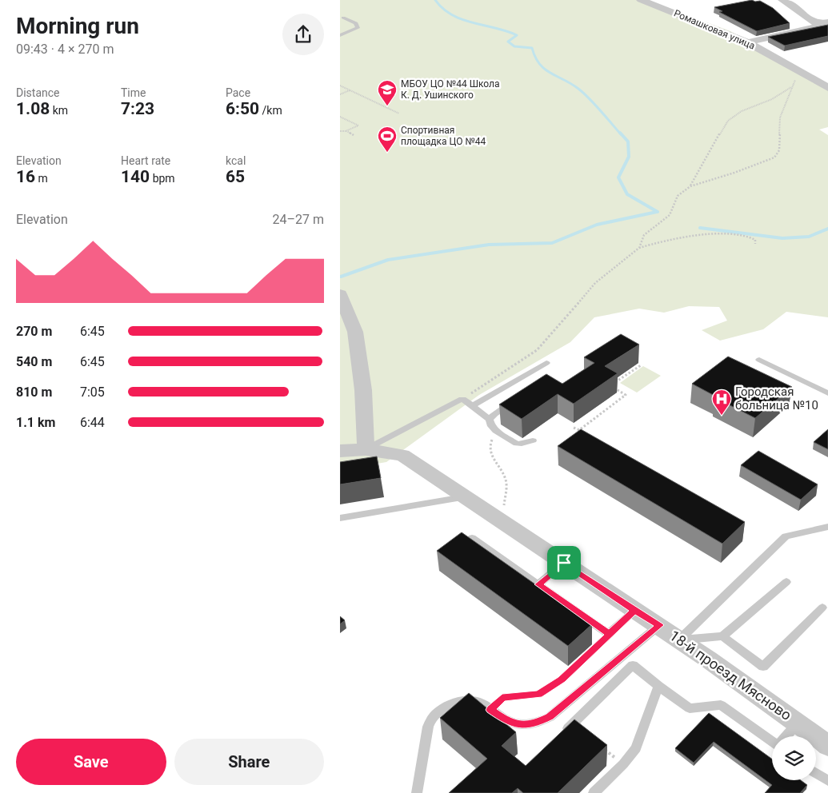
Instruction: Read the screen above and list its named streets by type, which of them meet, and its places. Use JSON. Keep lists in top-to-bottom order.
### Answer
{
  "streets": {
    "street": ["Ромашковая улица", "18-й проезд Мясново"]
  },
  "places": {
    "school or university": ["МБОУ ЦО №44 Школа К. Д. Ушинского"],
    "sports": ["Спортивная площадка ЦО №44"],
    "hospital": ["Городская больница №10"]
  },
  "page": {
    "heading": ["Morning run", "09:43 · 4 × 270 m"],
    "stats": [
      ["Distance", "1.08 km"],
      ["Time", "7:23"],
      ["Pace", "6:50 /km"],
      ["Elevation", "16 m"],
      ["Heart rate", "140 bpm"],
      ["kcal", "65"]
    ],
    "chart": ["Elevation", "24–27 m"],
    "list": [
      {
        "name": "270 m",
        "note": "6:45"
      },
      {
        "name": "540 m",
        "note": "6:45"
      },
      {
        "name": "810 m",
        "note": "7:05"
      },
      {
        "name": "1.1 km",
        "note": "6:44"
      }
    ],
    "buttons": ["Save", "Share"]
  }
}
